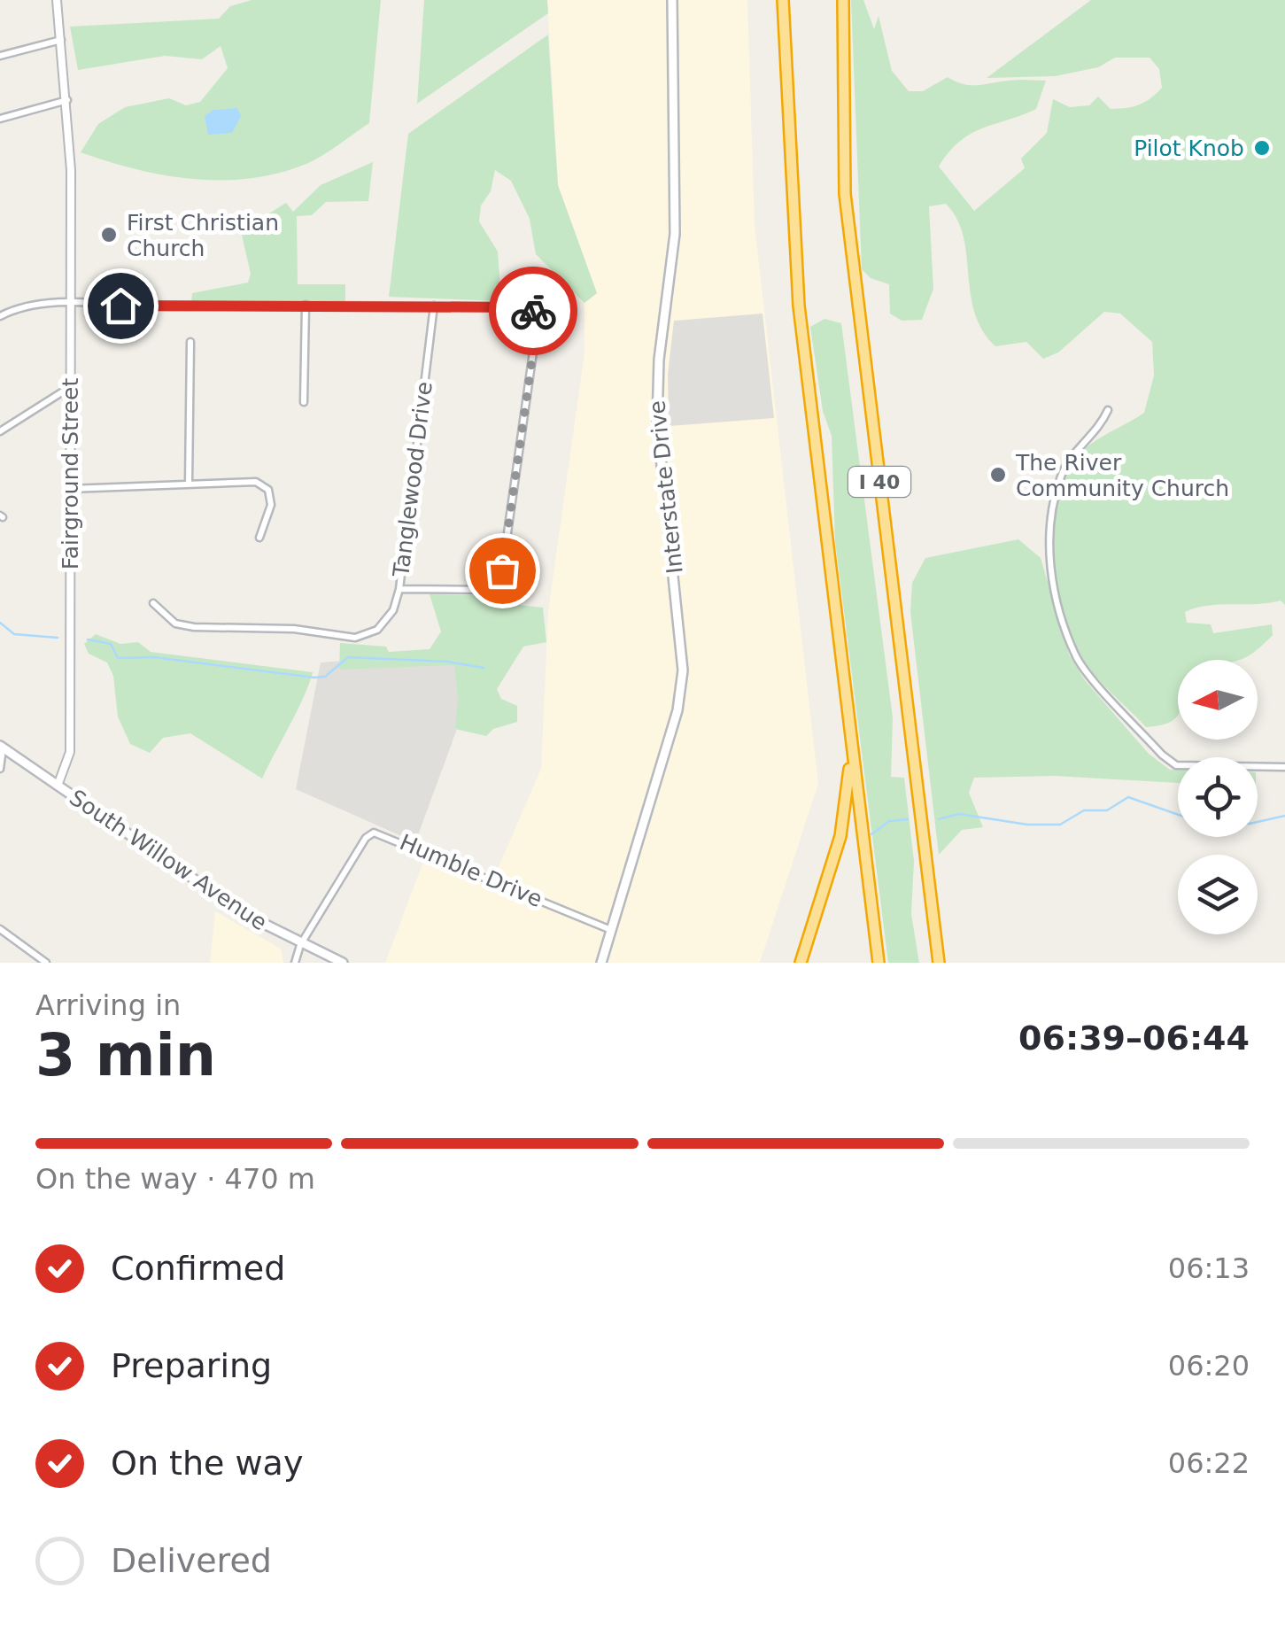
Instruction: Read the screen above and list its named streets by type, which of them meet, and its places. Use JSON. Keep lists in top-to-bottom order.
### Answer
{
  "streets": {
    "highway": ["I 40"],
    "main road": ["Interstate Drive", "South Willow Avenue"],
    "street": ["Fairground Street", "Tanglewood Drive", "Humble Drive"]
  },
  "crossings": [
    ["Fairground Street", "South Willow Avenue"],
    ["Interstate Drive", "Humble Drive"],
    ["South Willow Avenue", "Humble Drive"]
  ],
  "places": ["Pilot Knob", "First Christian Church", "The River Community Church"],
  "north": "left",
  "page": {
    "heading": ["3 min", "Arriving in", "06:39–06:44"],
    "bar": "On the way · 470 m",
    "list": [
      ["Confirmed", "06:13"],
      ["Preparing", "06:20"],
      ["On the way", "06:22"],
      "Delivered"
    ]
  }
}
